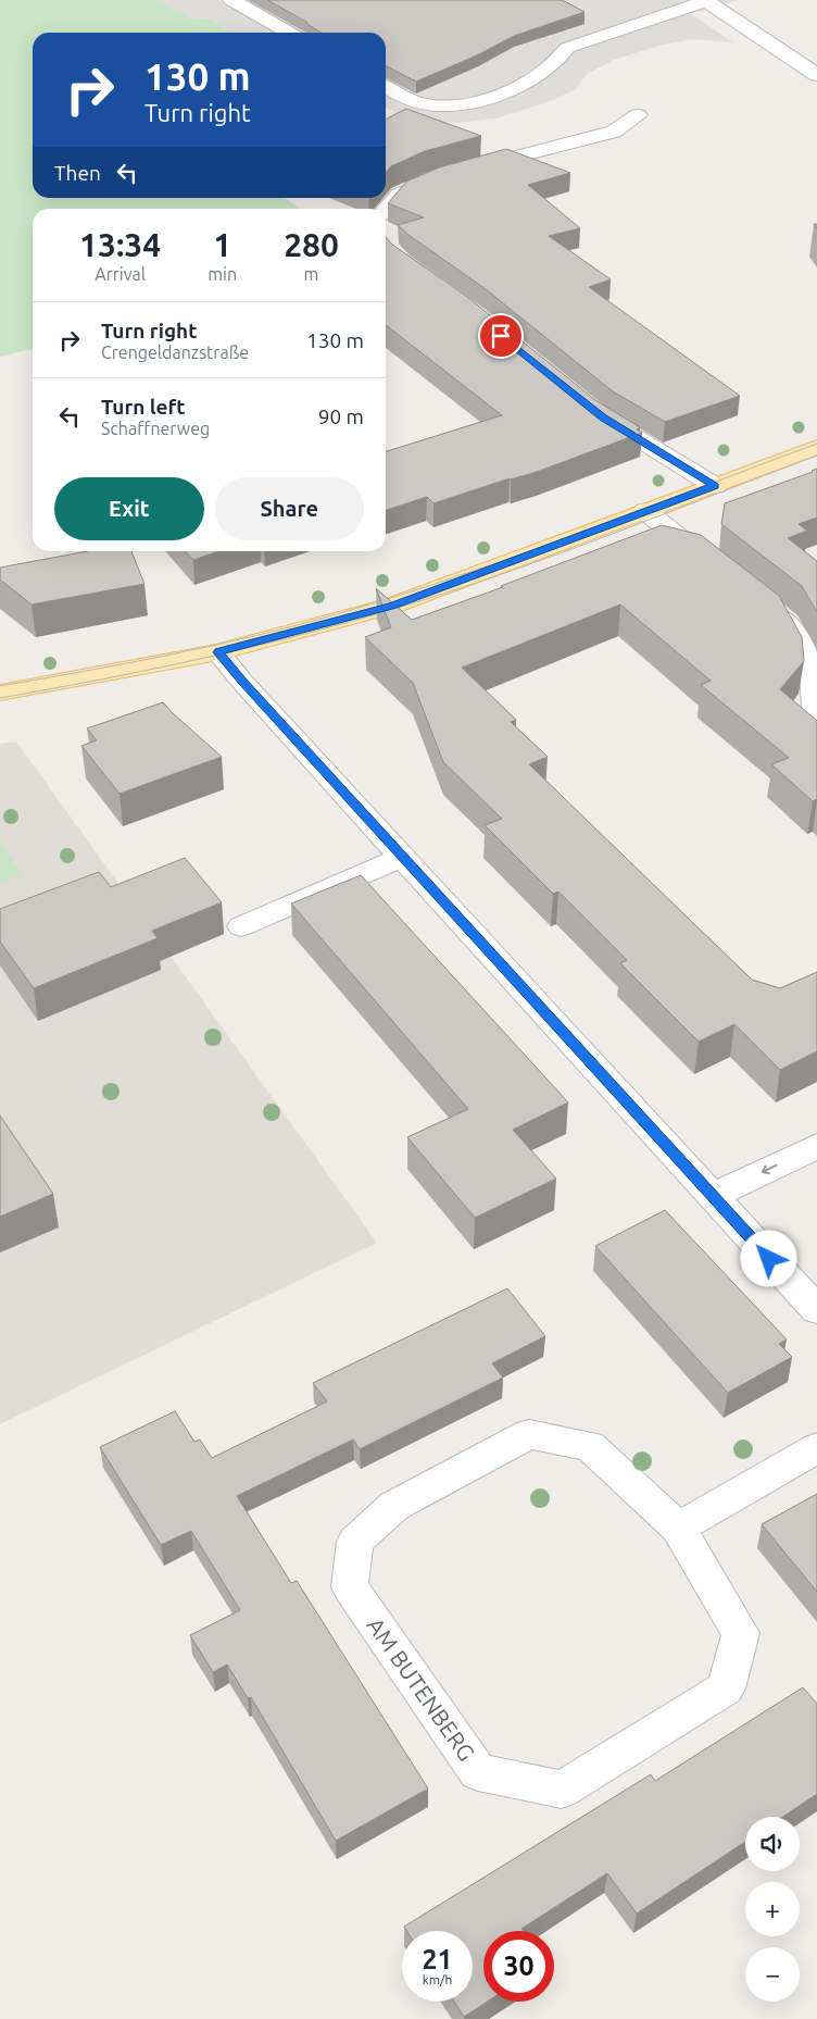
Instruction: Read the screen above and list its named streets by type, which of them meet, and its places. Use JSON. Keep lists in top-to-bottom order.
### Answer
{
  "streets": {
    "street": ["AM BUTENBERG"]
  },
  "page": {
    "turn": ["130 m", "Turn right"],
    "then": "Then",
    "eta": [
      "13:34",
      "Arrival",
      "1",
      "min",
      "280",
      "m"
    ],
    "list": [
      {
        "name": "Turn right",
        "note": "Crengeldanzstraße",
        "value": "130 m"
      },
      {
        "name": "Turn left",
        "note": "Schaffnerweg",
        "value": "90 m"
      }
    ],
    "buttons": ["Exit", "Share"],
    "map_buttons": ["+", "−"],
    "speed": "21 km/h",
    "limit": "30"
  }
}
